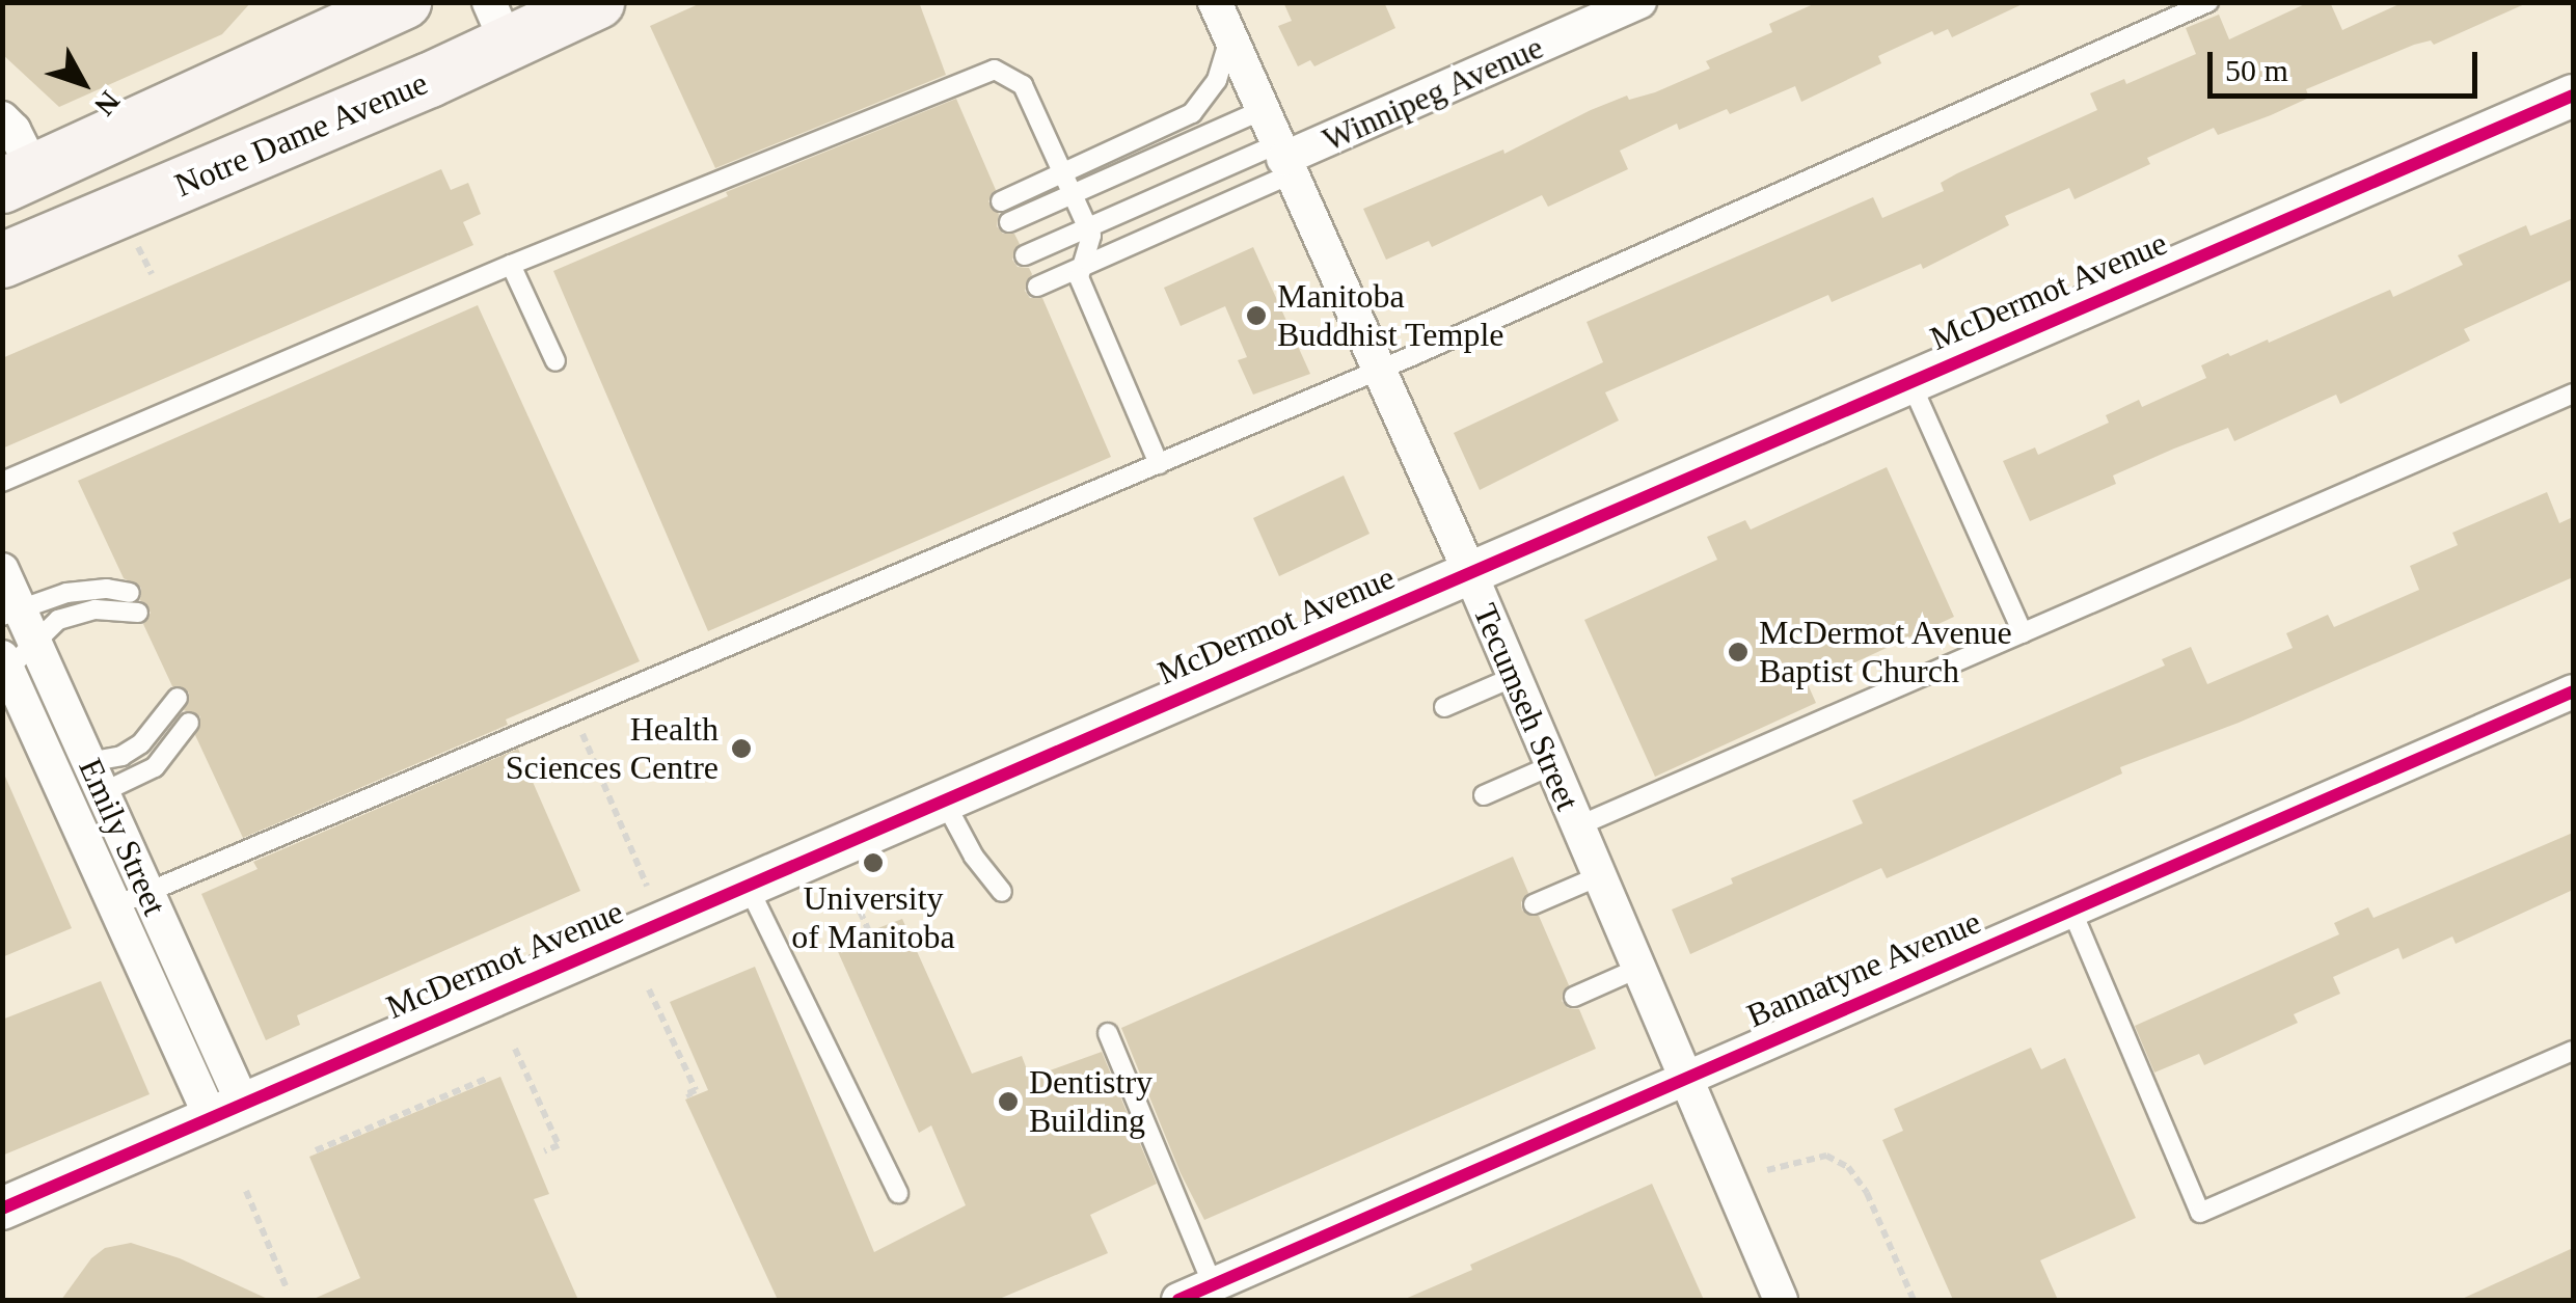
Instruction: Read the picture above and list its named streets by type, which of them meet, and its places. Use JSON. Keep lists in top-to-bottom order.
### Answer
{
  "streets": {
    "main road": ["Notre Dame Avenue"],
    "street": [
      "Winnipeg Avenue",
      "McDermot Avenue",
      "Tecumseh Street",
      "Emily Street",
      "Bannatyne Avenue"
    ]
  },
  "crossings": [
    ["Winnipeg Avenue", "Tecumseh Street"],
    ["McDermot Avenue", "Tecumseh Street"],
    ["McDermot Avenue", "Emily Street"],
    ["Tecumseh Street", "Bannatyne Avenue"]
  ],
  "places": [
    "Manitoba Buddhist Temple",
    "McDermot Avenue Baptist Church",
    "Health Sciences Centre",
    "University of Manitoba",
    "Dentistry Building"
  ],
  "scale_bar": "50 m",
  "north": "bottom right"
}
